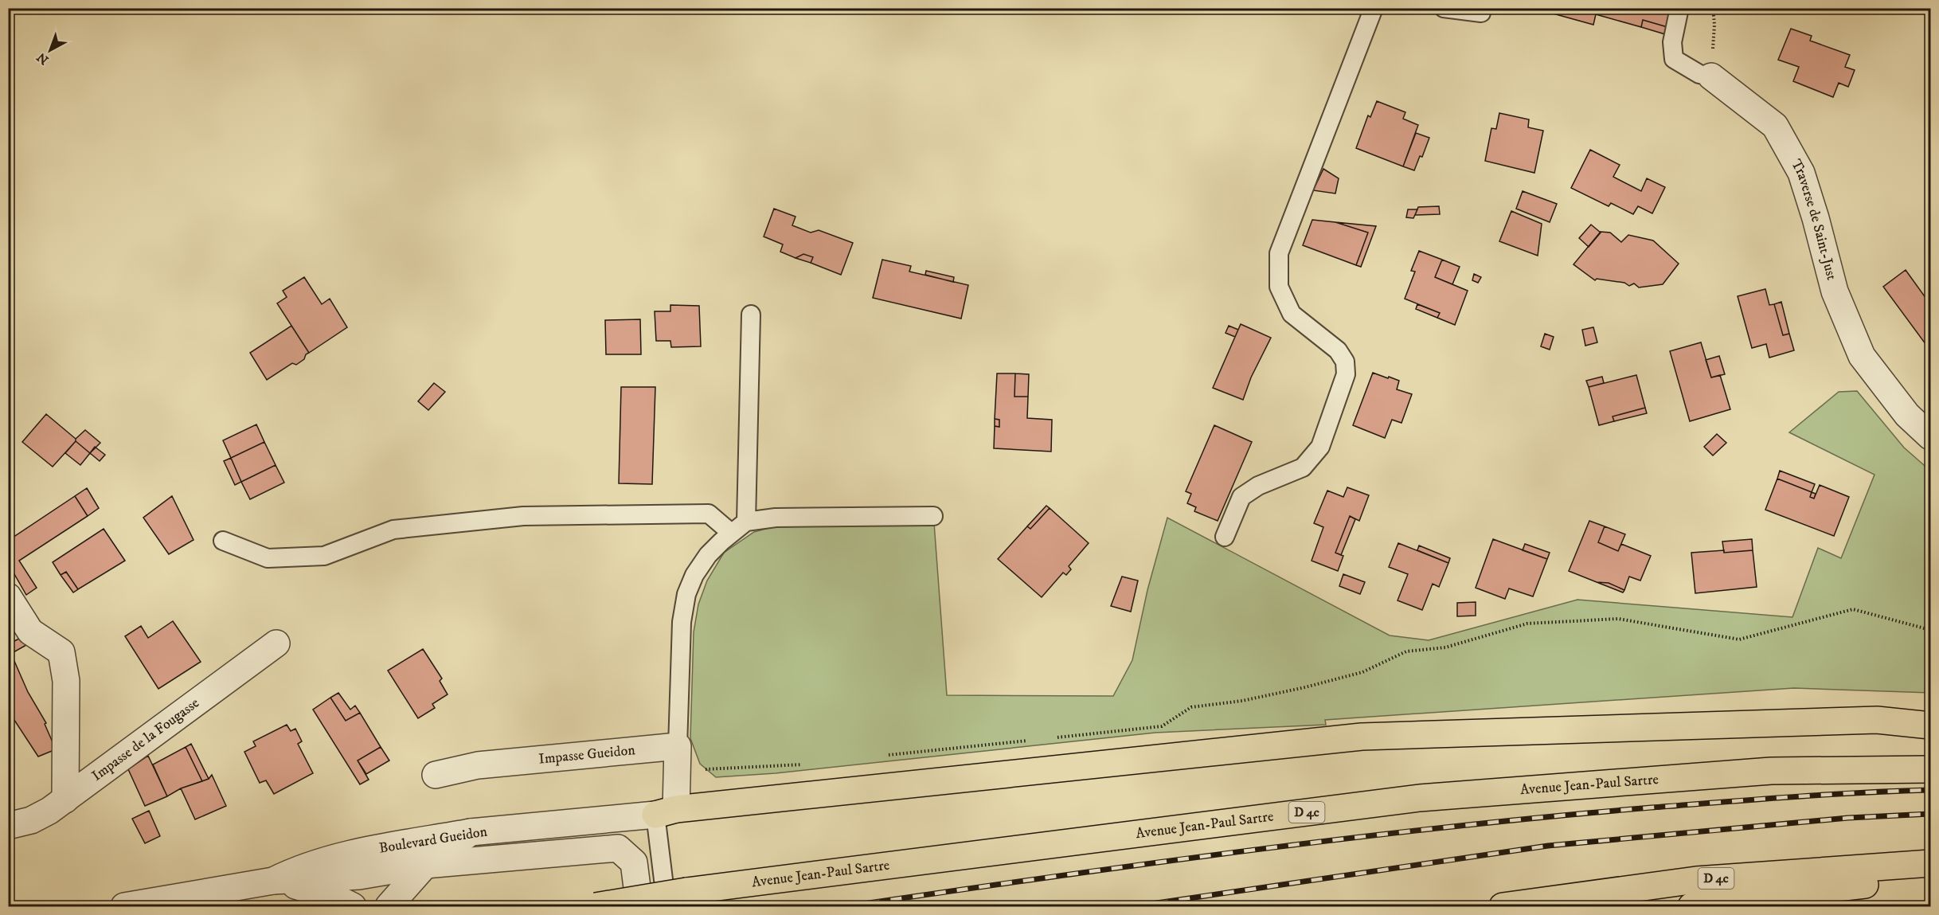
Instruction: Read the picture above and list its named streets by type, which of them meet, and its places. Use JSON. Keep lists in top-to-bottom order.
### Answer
{
  "streets": {
    "highway": ["Avenue Jean-Paul Sartre", "D 4c"],
    "street": [
      "Traverse de Saint-Just",
      "Impasse de la Fougasse",
      "Impasse Gueidon",
      "Boulevard Gueidon"
    ]
  },
  "north": "bottom left"
}
